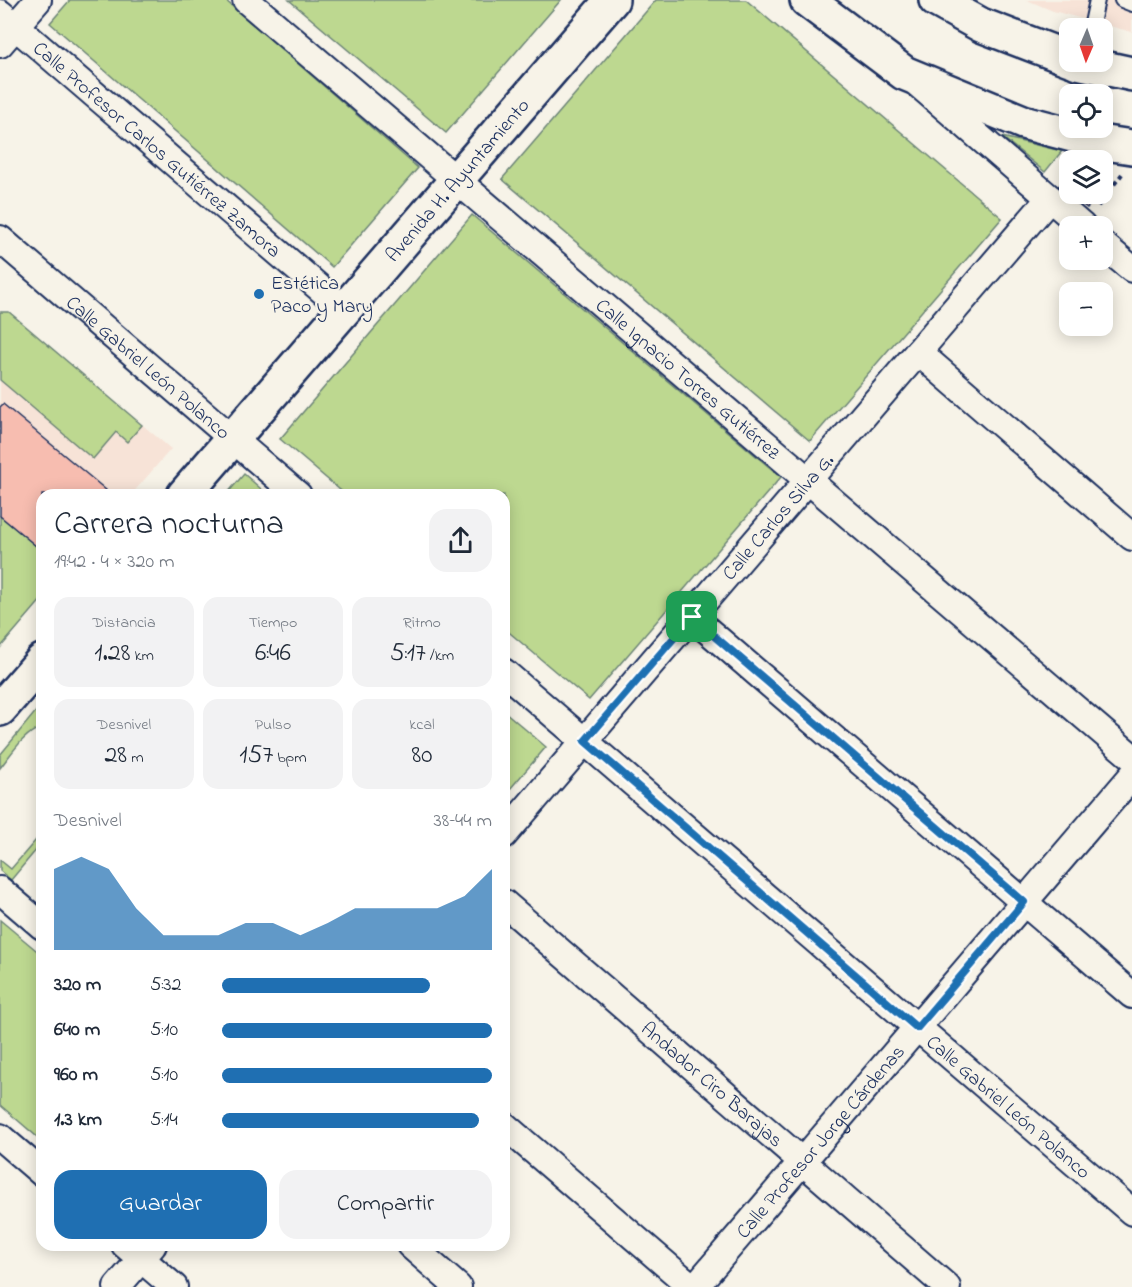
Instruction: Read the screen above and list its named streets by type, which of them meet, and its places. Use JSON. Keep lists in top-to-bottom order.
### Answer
{
  "streets": {
    "street": [
      "Calle Profesor Carlos Gutiérrez Zamora",
      "Avenida H. Ayuntamiento",
      "Calle Gabriel León Polanco",
      "Calle Ignacio Torres Gutiérrez",
      "Calle Carlos Silva G.",
      "Andador Ciro Barajas",
      "Calle Profesor Jorge Cárdenas"
    ]
  },
  "crossings": [
    ["Calle Profesor Carlos Gutiérrez Zamora", "Avenida H. Ayuntamiento"],
    ["Avenida H. Ayuntamiento", "Calle Gabriel León Polanco"],
    ["Avenida H. Ayuntamiento", "Calle Ignacio Torres Gutiérrez"],
    ["Calle Gabriel León Polanco", "Calle Carlos Silva G."],
    ["Calle Gabriel León Polanco", "Calle Profesor Jorge Cárdenas"],
    ["Calle Ignacio Torres Gutiérrez", "Calle Carlos Silva G."],
    ["Andador Ciro Barajas", "Calle Profesor Jorge Cárdenas"]
  ],
  "places": ["Estética Paco y Mary"],
  "north": "bottom",
  "page": {
    "map_buttons": ["+", "−"],
    "heading": ["Carrera nocturna", "19:42 · 4 × 320 m"],
    "stats": [
      ["Distancia", "1.28 km"],
      ["Tiempo", "6:46"],
      ["Ritmo", "5:17 /km"],
      ["Desnivel", "28 m"],
      ["Pulso", "157 bpm"],
      ["kcal", "80"]
    ],
    "chart": ["Desnivel", "38–44 m"],
    "list": [
      {
        "name": "320 m",
        "note": "5:32"
      },
      {
        "name": "640 m",
        "note": "5:10"
      },
      {
        "name": "960 m",
        "note": "5:10"
      },
      {
        "name": "1.3 km",
        "note": "5:14"
      }
    ],
    "buttons": ["Guardar", "Compartir"]
  }
}
